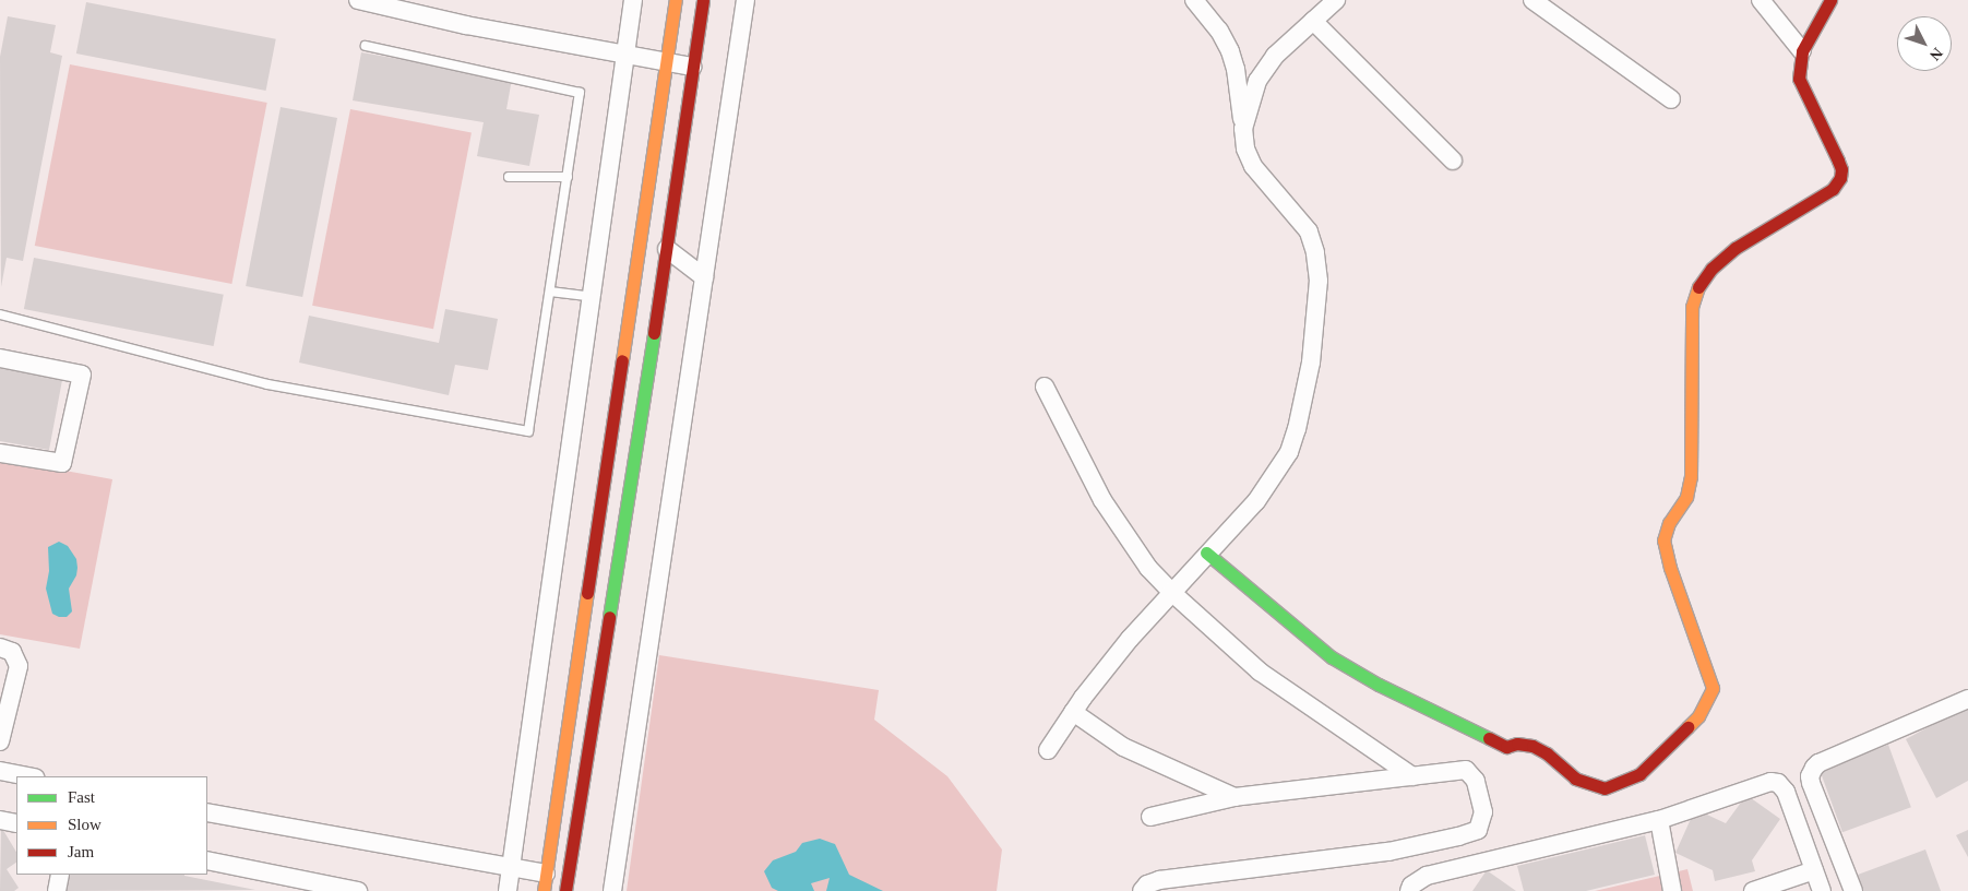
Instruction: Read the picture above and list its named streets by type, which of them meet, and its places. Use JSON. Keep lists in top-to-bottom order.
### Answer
{
  "legend": ["Fast", "Slow", "Jam"],
  "north": "bottom right"
}
